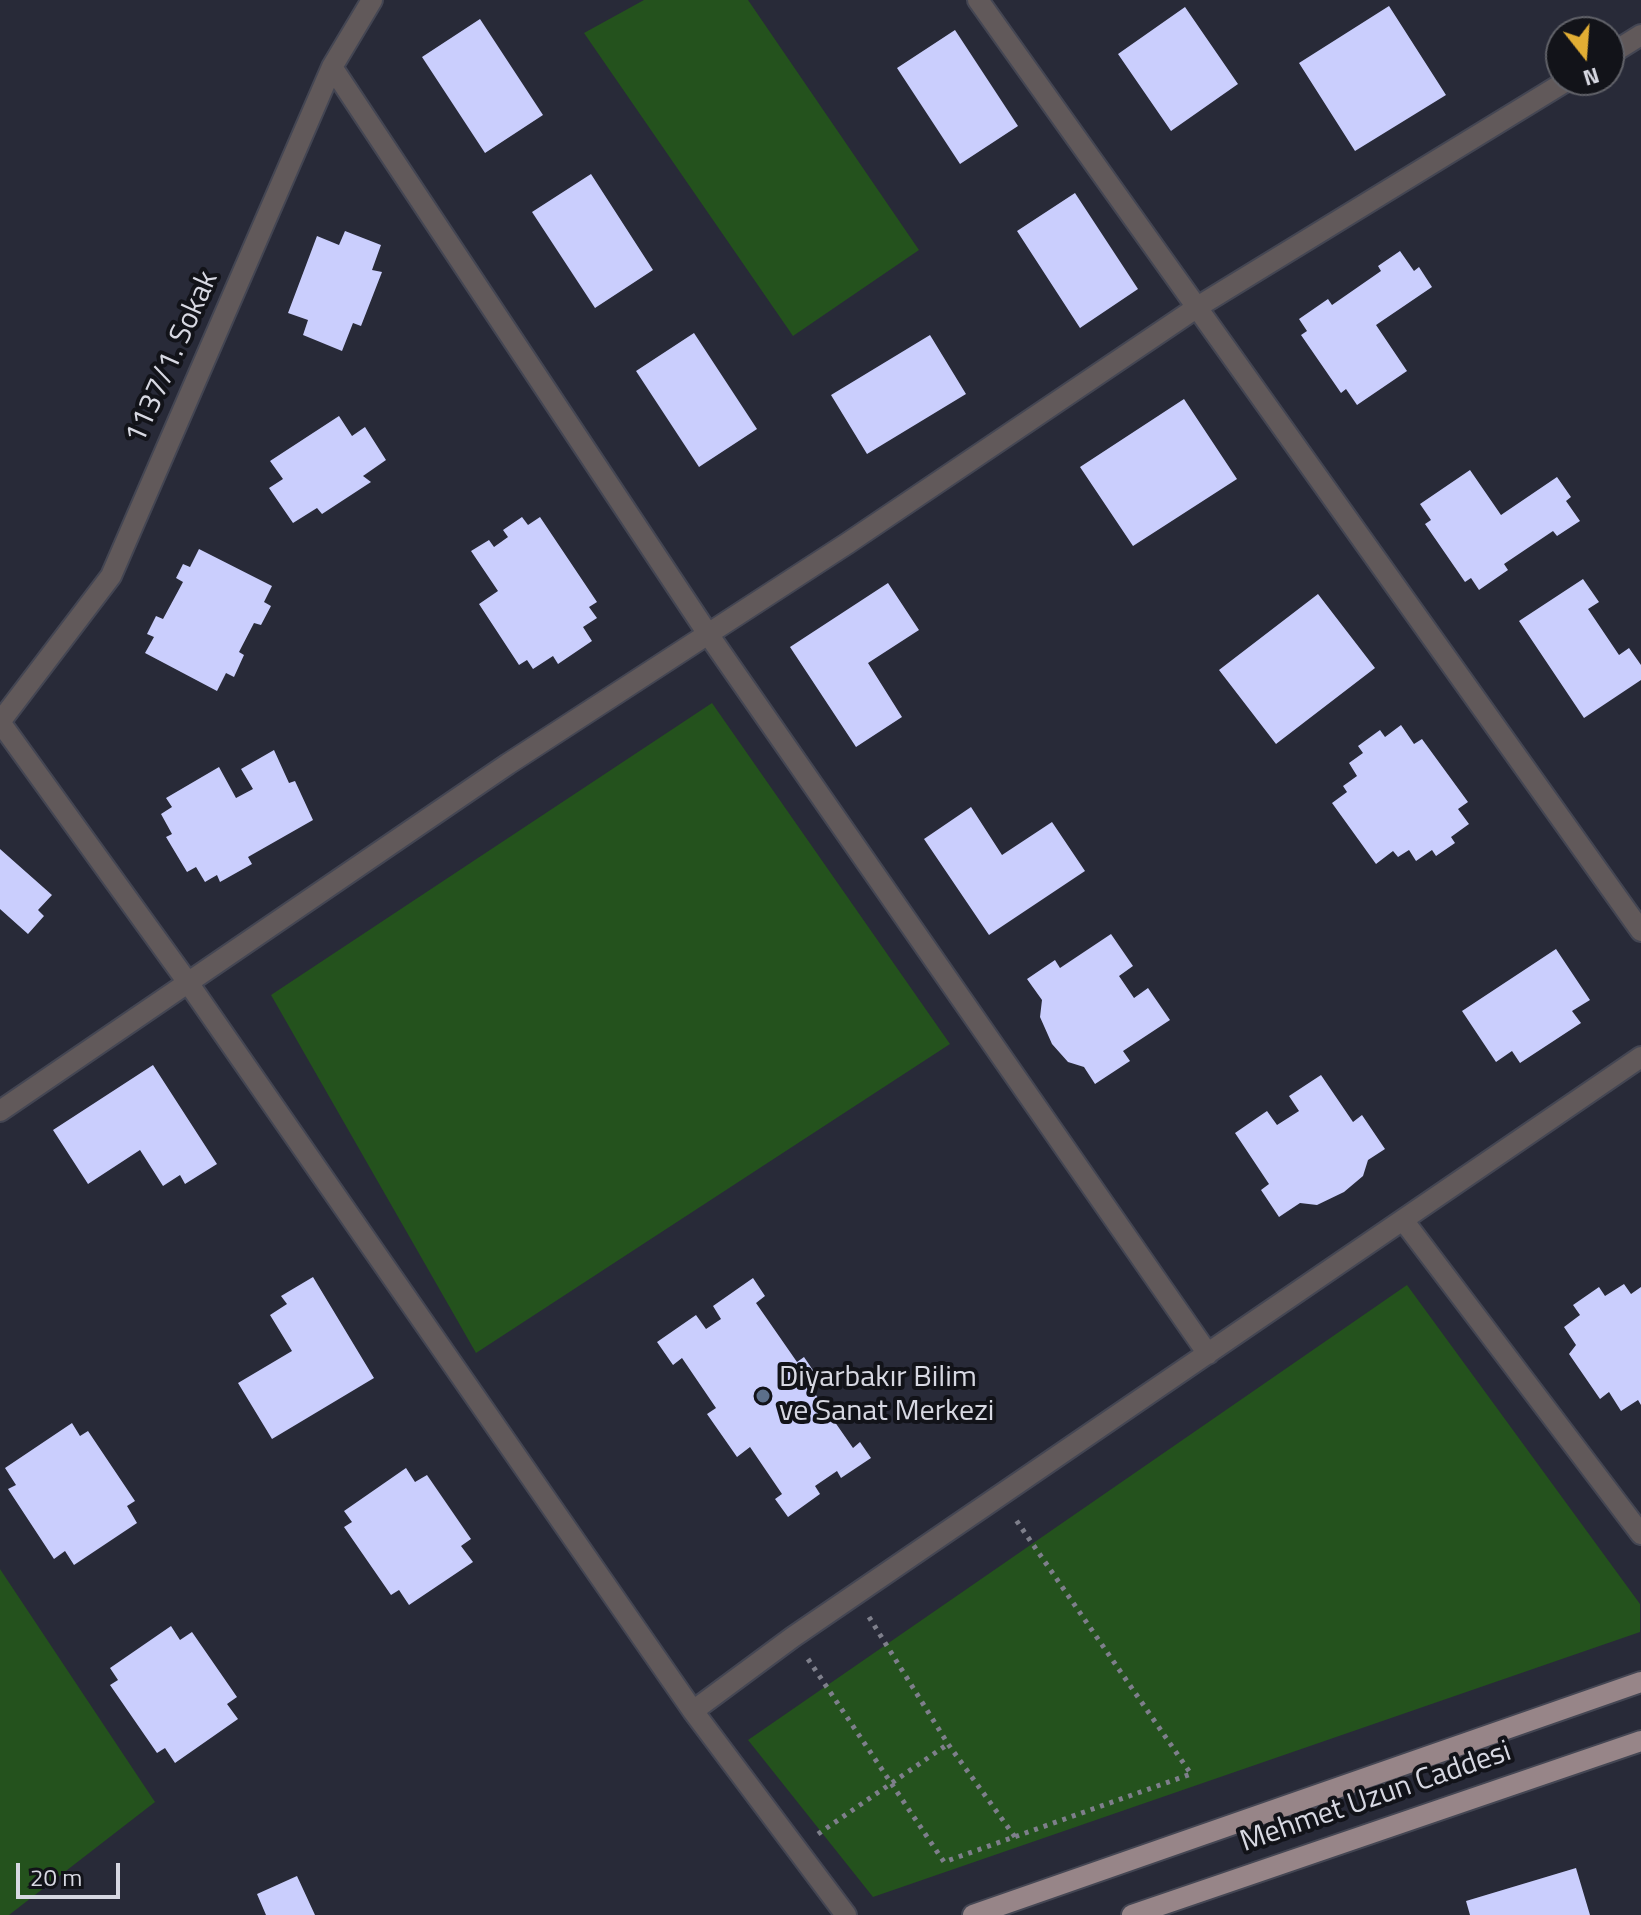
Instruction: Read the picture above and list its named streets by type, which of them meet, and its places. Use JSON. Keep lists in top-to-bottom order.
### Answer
{
  "streets": {
    "main road": ["Mehmet Uzun Caddesi"],
    "street": ["1137/1. Sokak"]
  },
  "places": ["Diyarbakır Bilim ve Sanat Merkezi"],
  "scale_bar": "20 m",
  "north": "bottom"
}
